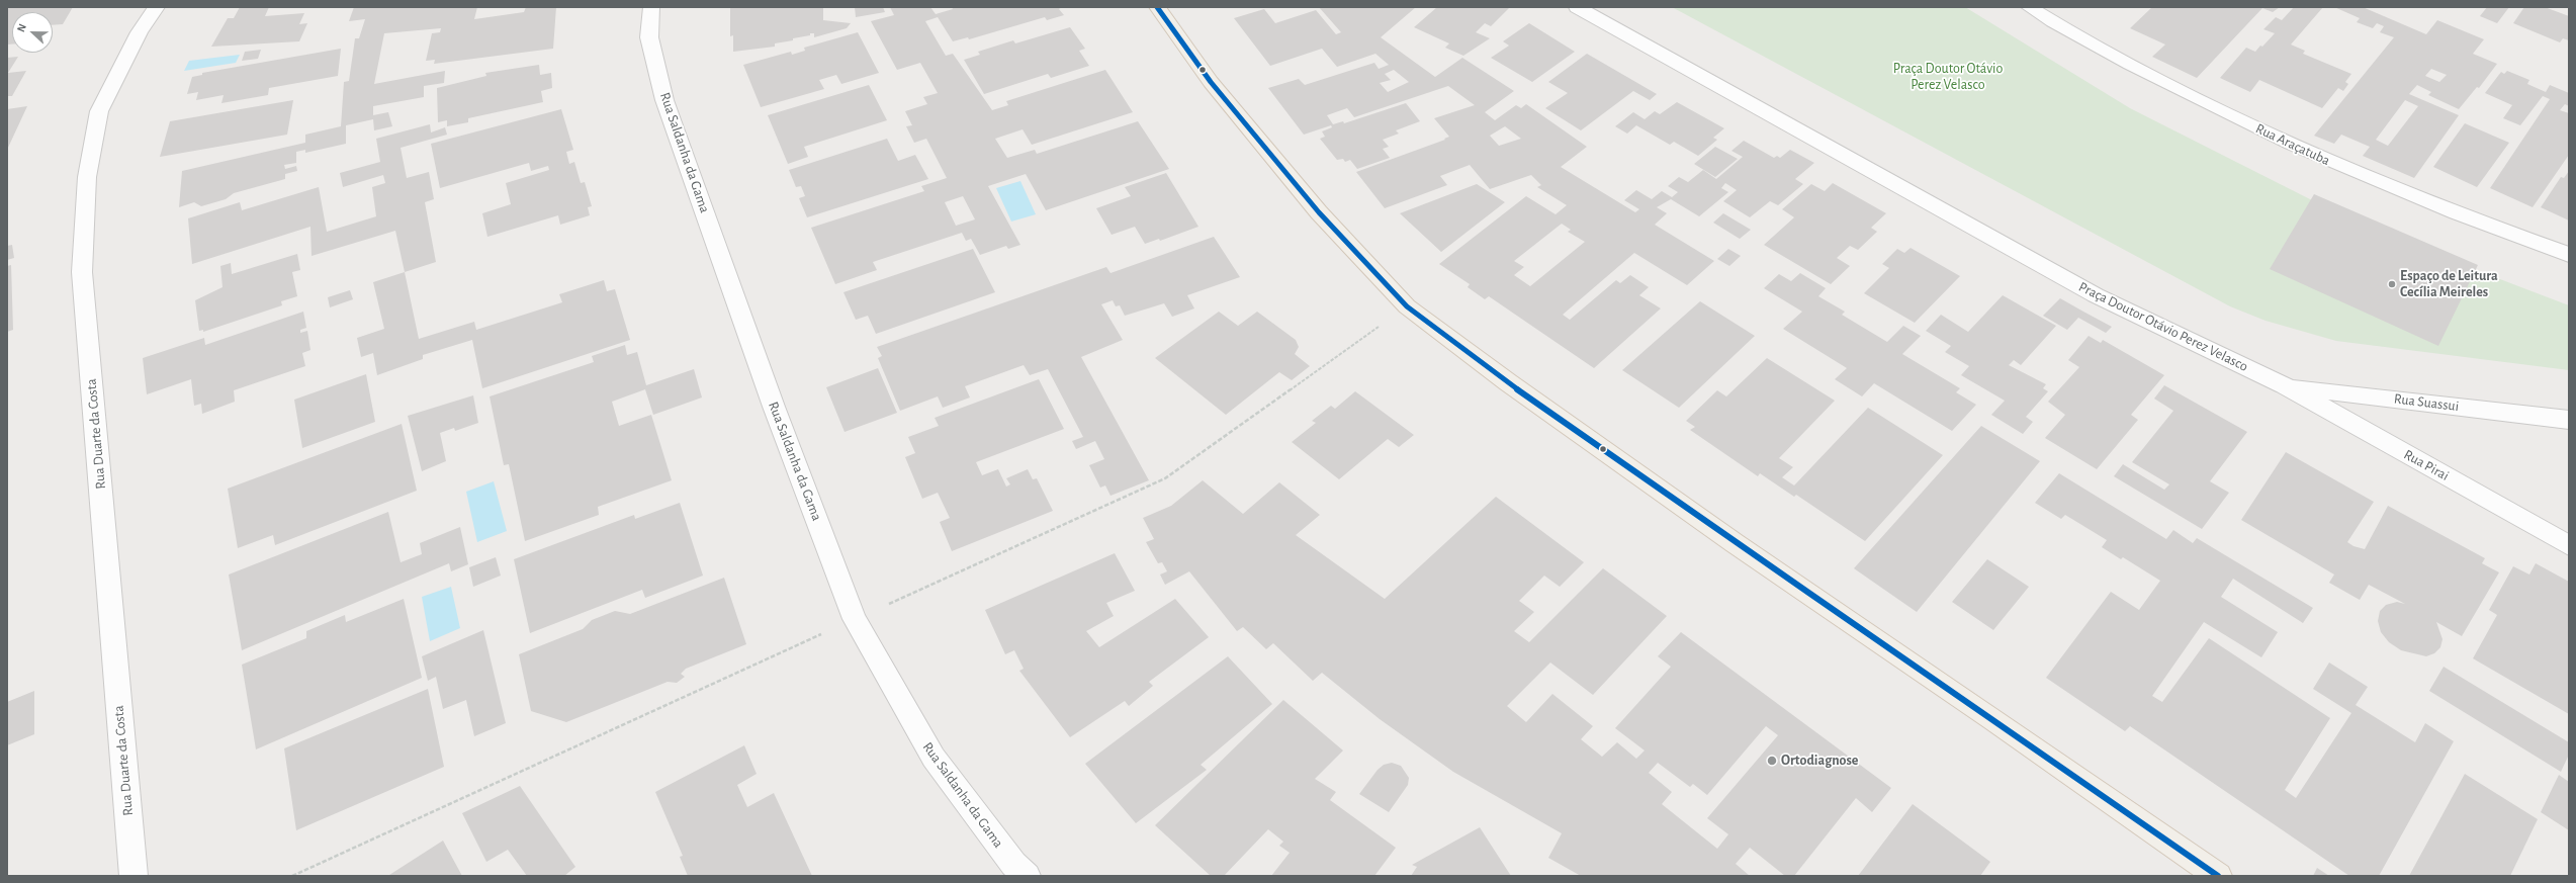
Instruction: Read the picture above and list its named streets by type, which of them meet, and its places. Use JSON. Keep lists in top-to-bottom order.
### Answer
{
  "streets": {
    "street": [
      "Rua Araçatuba",
      "Rua Saldanha da Gama",
      "Praça Doutor Otávio Perez Velasco",
      "Rua Suassui",
      "Rua Duarte da Costa",
      "Rua Pirai"
    ]
  },
  "crossings": [
    ["Praça Doutor Otávio Perez Velasco", "Rua Suassui"],
    ["Praça Doutor Otávio Perez Velasco", "Rua Pirai"],
    ["Rua Suassui", "Rua Pirai"]
  ],
  "parks": ["Praça Doutor Otávio Perez Velasco"],
  "places": ["Espaço de Leitura Cecília Meireles", "Ortodiagnose"],
  "north": "left"
}
